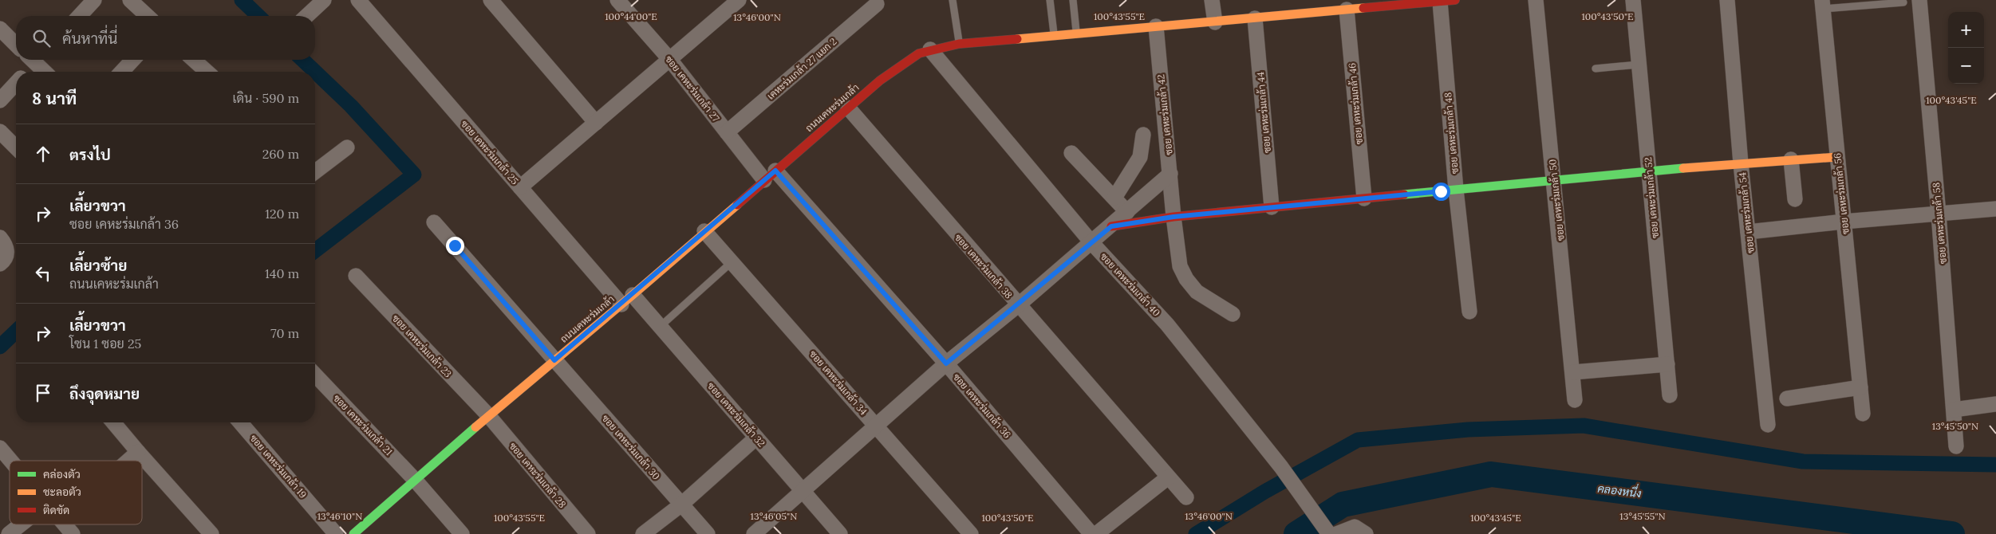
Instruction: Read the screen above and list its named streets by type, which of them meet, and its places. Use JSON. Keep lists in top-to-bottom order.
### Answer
{
  "streets": {
    "street": [
      "เคหะร่มเกล้า 27 แยก 2",
      "ซอย เคหะร่มเกล้า 27",
      "ซอย เคหะร่มเกล้า 46",
      "ถนนเคหะร่มเกล้า",
      "ซอย เคหะร่มเกล้า 44",
      "ซอย เคหะร่มเกล้า 42",
      "ซอย เคหะร่มเกล้า 48",
      "ซอย เคหะร่มเกล้า 25",
      "ซอย เคหะร่มเกล้า 56",
      "ซอย เคหะร่มเกล้า 52",
      "ซอย เคหะร่มเกล้า 50",
      "ซอย เคหะร่มเกล้า 54",
      "ซอย เคหะร่มเกล้า 58",
      "ซอย เคหะร่มเกล้า 38",
      "ซอย เคหะร่มเกล้า 40",
      "ซอย เคหะร่มเกล้า 23",
      "ซอย เคหะร่มเกล้า 34",
      "ซอย เคหะร่มเกล้า 36",
      "ซอย เคหะร่มเกล้า 32",
      "ซอย เคหะร่มเกล้า 21",
      "ซอย เคหะร่มเกล้า 30",
      "ซอย เคหะร่มเกล้า 19",
      "ซอย เคหะร่มเกล้า 28"
    ]
  },
  "crossings": [
    ["เคหะร่มเกล้า 27 แยก 2", "ซอย เคหะร่มเกล้า 27"],
    ["ซอย เคหะร่มเกล้า 27", "ถนนเคหะร่มเกล้า"],
    ["ซอย เคหะร่มเกล้า 27", "ซอย เคหะร่มเกล้า 36"],
    ["ซอย เคหะร่มเกล้า 46", "ถนนเคหะร่มเกล้า"],
    ["ถนนเคหะร่มเกล้า", "ซอย เคหะร่มเกล้า 44"],
    ["ถนนเคหะร่มเกล้า", "ซอย เคหะร่มเกล้า 42"],
    ["ถนนเคหะร่มเกล้า", "ซอย เคหะร่มเกล้า 48"],
    ["ถนนเคหะร่มเกล้า", "ซอย เคหะร่มเกล้า 25"],
    ["ถนนเคหะร่มเกล้า", "ซอย เคหะร่มเกล้า 38"],
    ["ถนนเคหะร่มเกล้า", "ซอย เคหะร่มเกล้า 40"],
    ["ถนนเคหะร่มเกล้า", "ซอย เคหะร่มเกล้า 23"],
    ["ถนนเคหะร่มเกล้า", "ซอย เคหะร่มเกล้า 34"],
    ["ถนนเคหะร่มเกล้า", "ซอย เคหะร่มเกล้า 36"],
    ["ถนนเคหะร่มเกล้า", "ซอย เคหะร่มเกล้า 32"],
    ["ถนนเคหะร่มเกล้า", "ซอย เคหะร่มเกล้า 21"],
    ["ถนนเคหะร่มเกล้า", "ซอย เคหะร่มเกล้า 30"],
    ["ถนนเคหะร่มเกล้า", "ซอย เคหะร่มเกล้า 28"],
    ["ซอย เคหะร่มเกล้า 25", "ซอย เคหะร่มเกล้า 32"],
    ["ซอย เคหะร่มเกล้า 23", "ซอย เคหะร่มเกล้า 28"]
  ],
  "water": ["คลองหนึ่ง"],
  "legend": ["คล่องตัว", "ชะลอตัว", "ติดขัด"],
  "page": {
    "map_buttons": ["+", "−"],
    "search": "ค้นหาที่นี่",
    "heading": ["8 นาที", "เดิน · 590 m"],
    "list": [
      ["ตรงไป", "260 m"],
      ["เลี้ยวขวา", "ซอย เคหะร่มเกล้า 36", "120 m"],
      ["เลี้ยวซ้าย", "ถนนเคหะร่มเกล้า", "140 m"],
      ["เลี้ยวขวา", "โซน 1 ซอย 25", "70 m"],
      "ถึงจุดหมาย"
    ]
  },
  "coordinates": [
    "100°44'00\"E",
    "100°43'55\"E",
    "100°43'50\"E",
    "13°46'00\"N",
    "100°43'45\"E",
    "13°45'50\"N",
    "13°46'10\"N",
    "13°46'05\"N",
    "13°45'55\"N"
  ]
}
